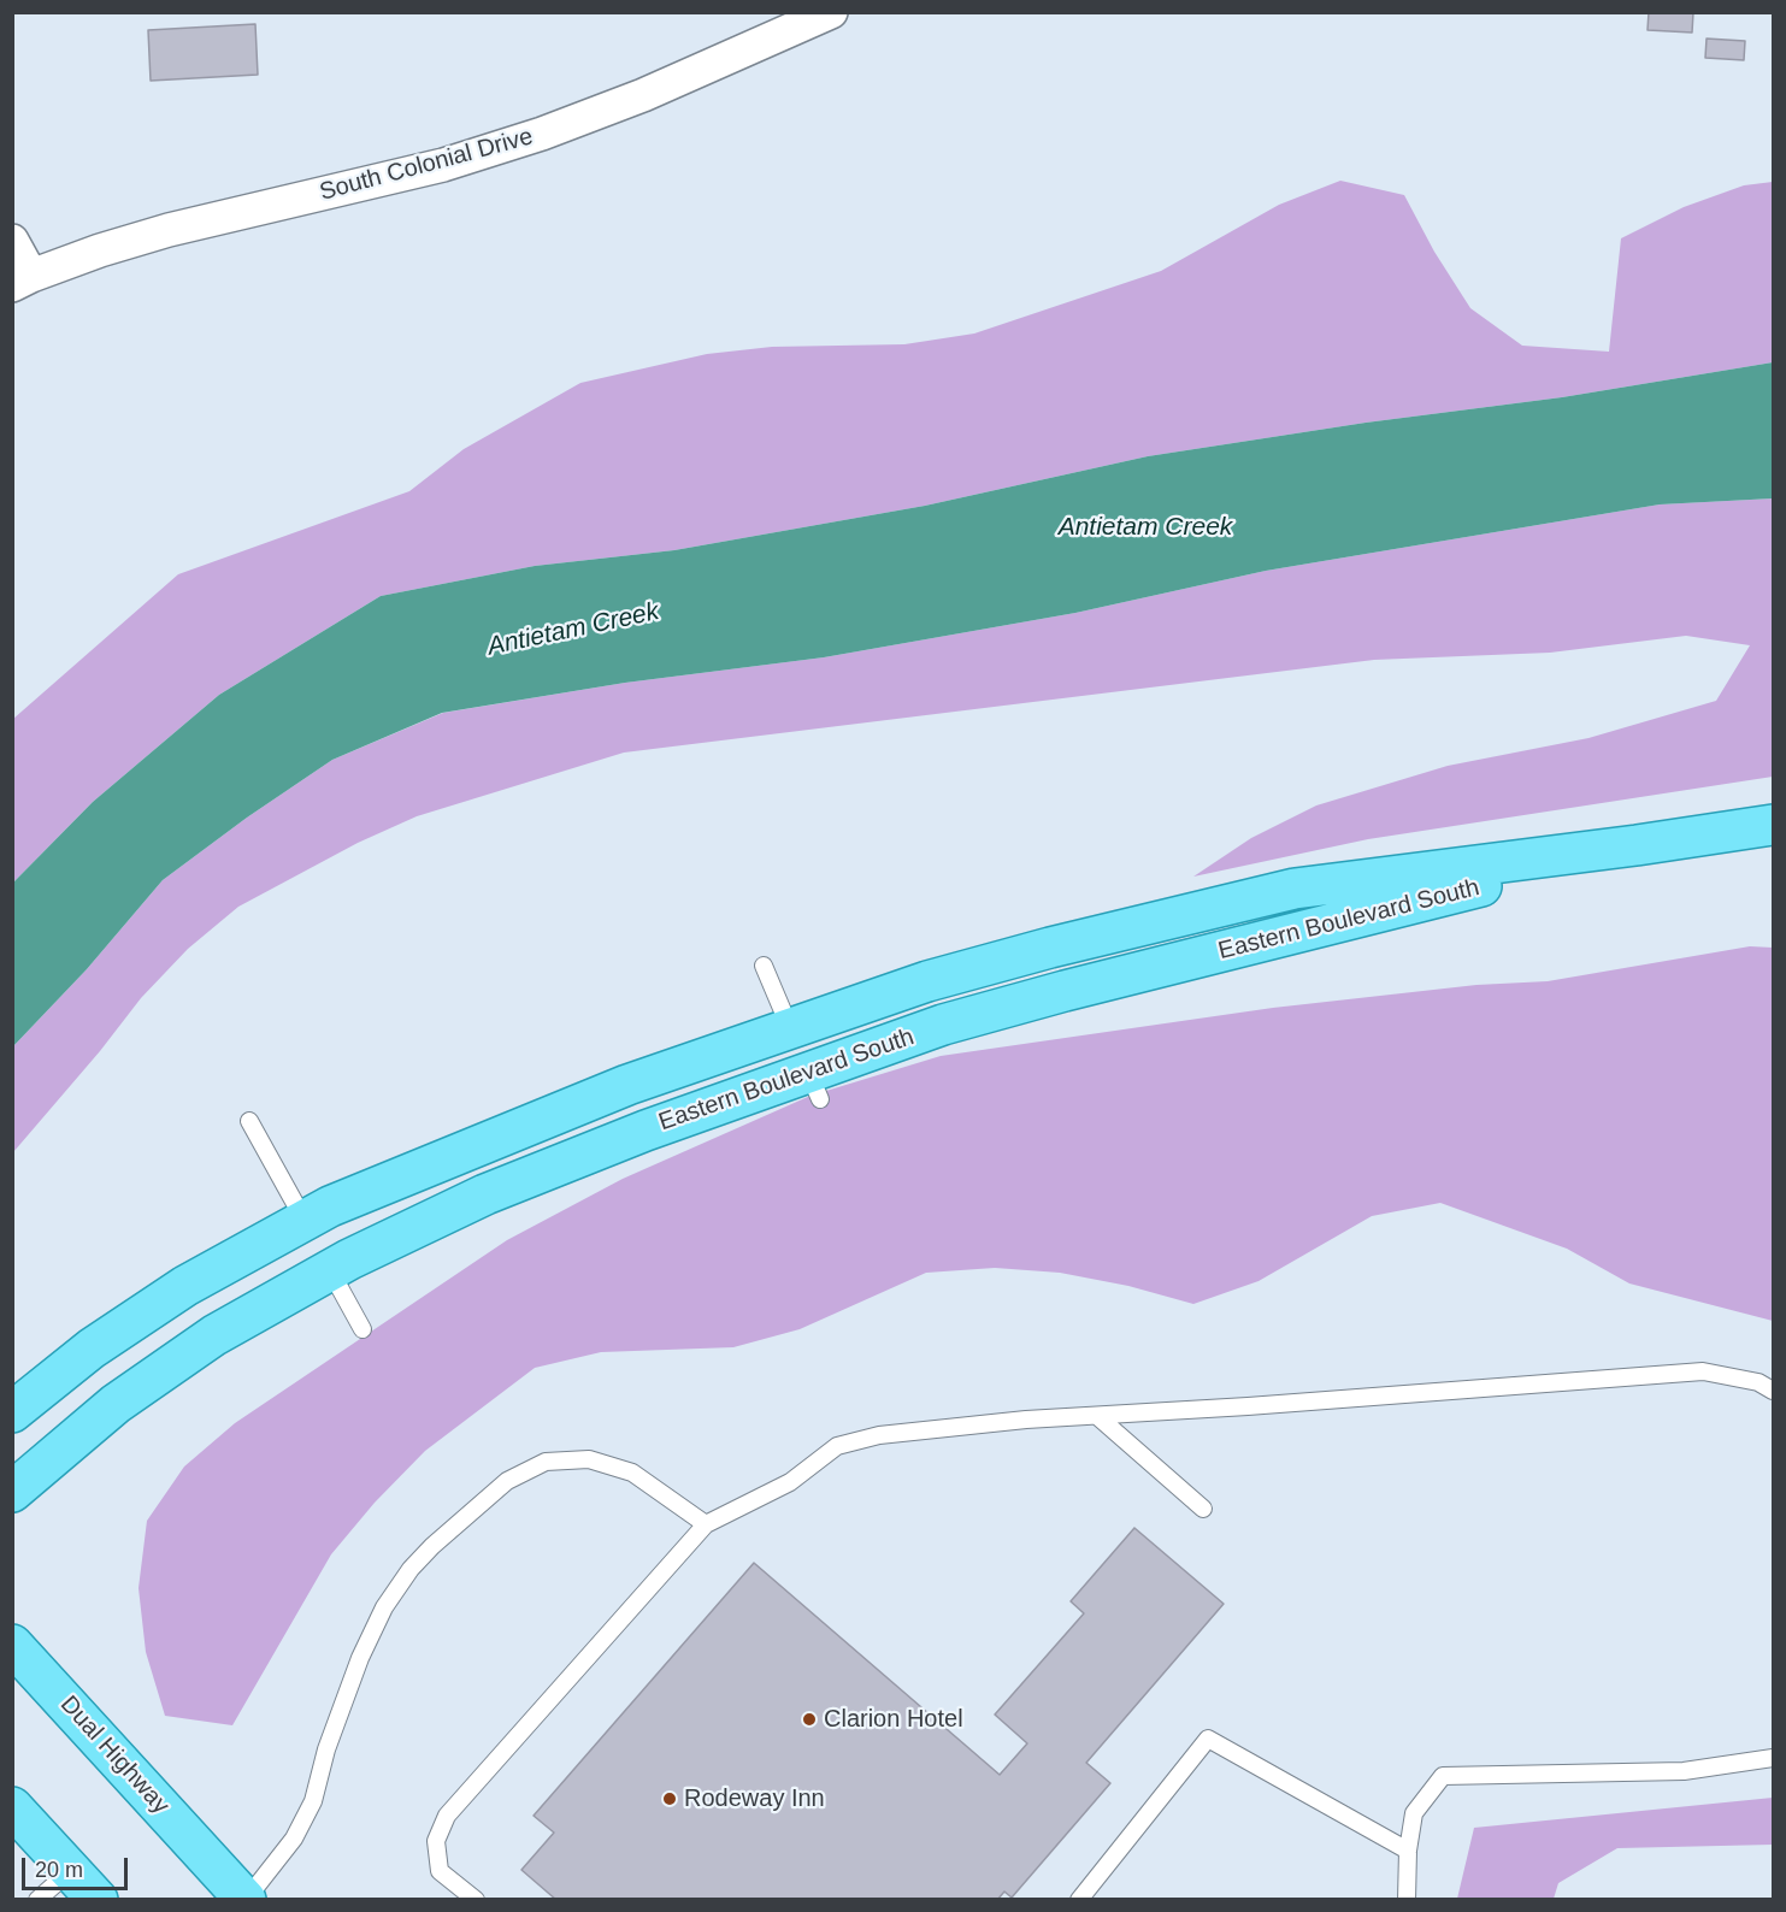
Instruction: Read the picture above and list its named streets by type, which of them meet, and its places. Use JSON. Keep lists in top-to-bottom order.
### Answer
{
  "streets": {
    "main road": ["Eastern Boulevard South", "Dual Highway"],
    "street": ["South Colonial Drive"]
  },
  "water": ["Antietam Creek"],
  "places": ["Clarion Hotel", "Rodeway Inn"],
  "scale_bar": "20 m"
}
